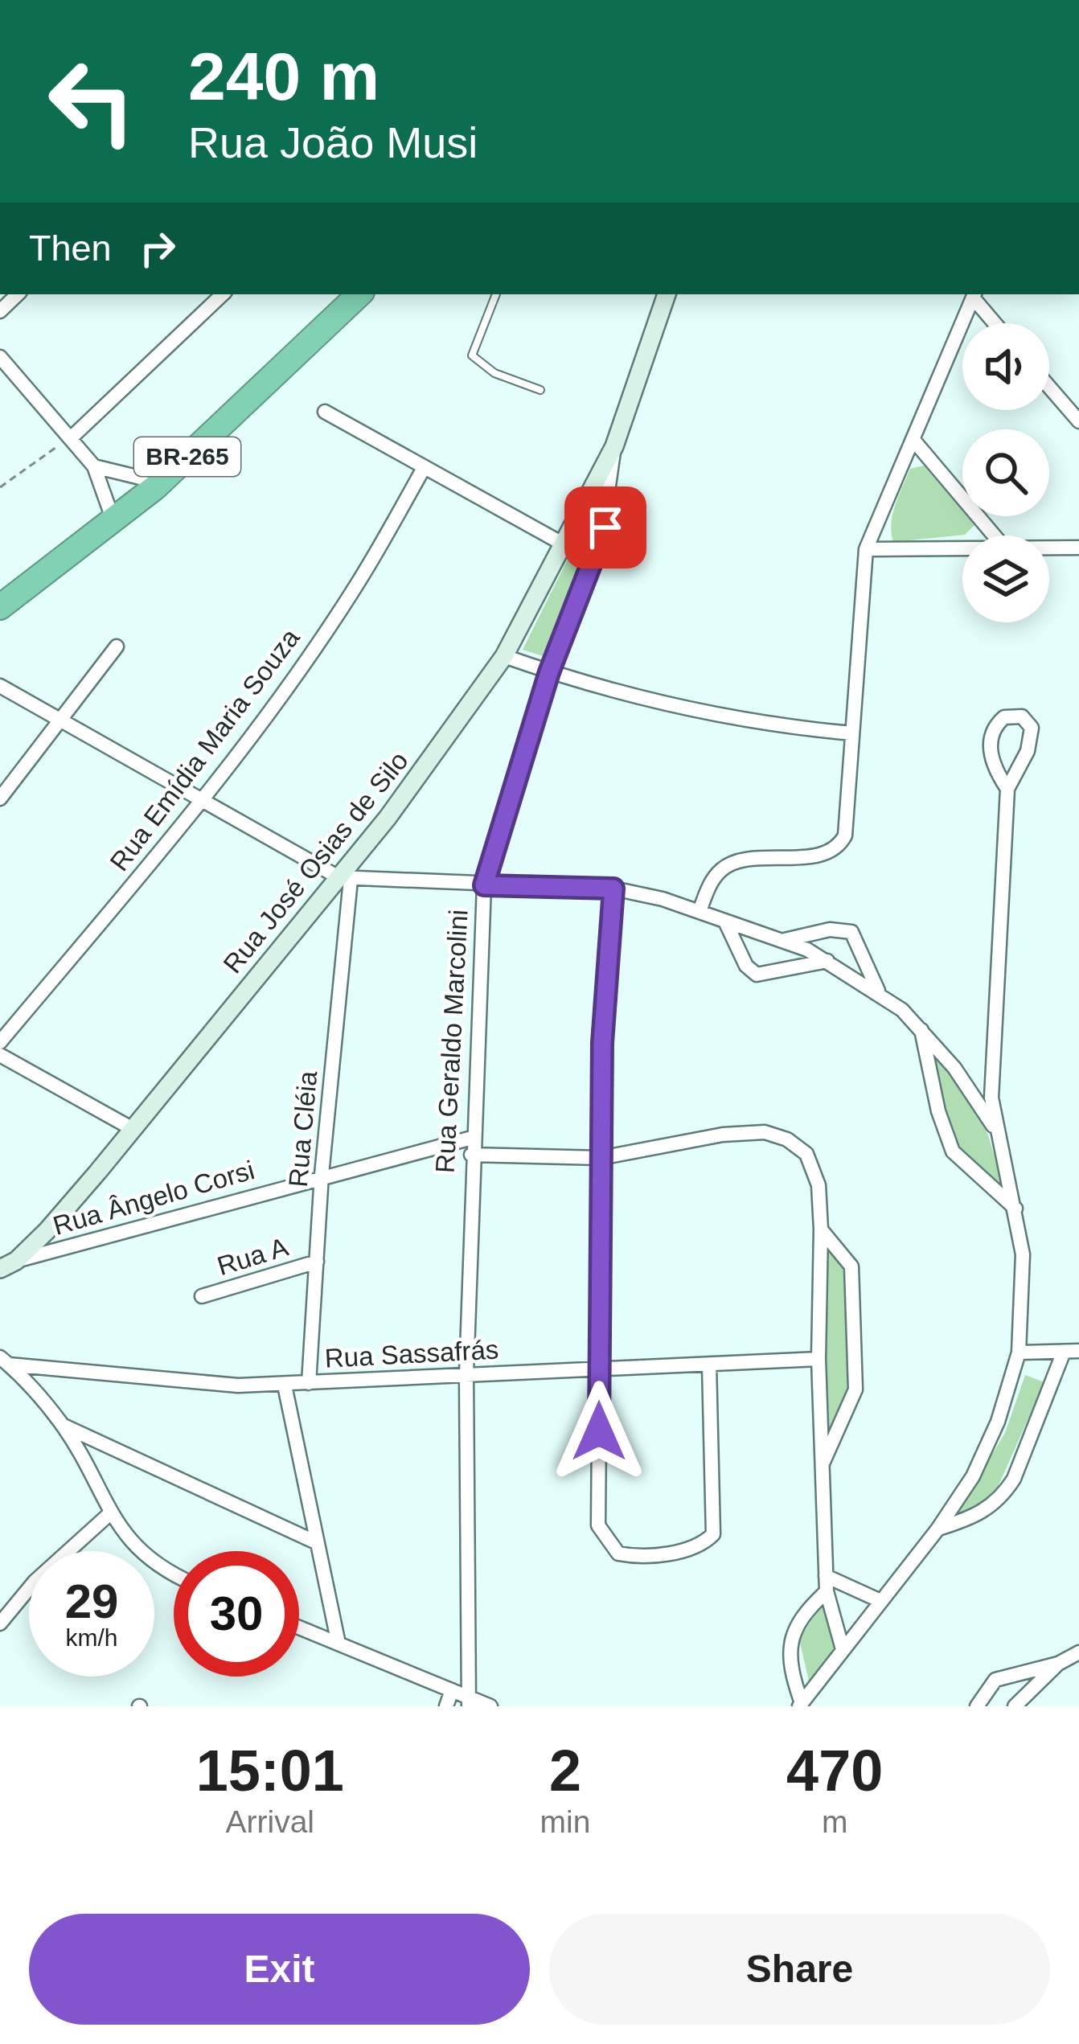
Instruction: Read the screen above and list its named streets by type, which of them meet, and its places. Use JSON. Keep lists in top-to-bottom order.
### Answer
{
  "streets": {
    "highway": ["BR-265"],
    "street": [
      "Rua Emídia Maria Souza",
      "Rua José Osias de Silo",
      "Rua Geraldo Marcolini",
      "Rua Cléia",
      "Rua Ângelo Corsi",
      "Rua A",
      "Rua Sassafrás"
    ]
  },
  "crossings": [
    ["Rua José Osias de Silo", "Rua Geraldo Marcolini"],
    ["Rua José Osias de Silo", "Rua Cléia"],
    ["Rua José Osias de Silo", "Rua Ângelo Corsi"],
    ["Rua Geraldo Marcolini", "Rua Ângelo Corsi"],
    ["Rua Geraldo Marcolini", "Rua Sassafrás"],
    ["Rua Cléia", "Rua Ângelo Corsi"],
    ["Rua Cléia", "Rua A"],
    ["Rua Cléia", "Rua Sassafrás"]
  ],
  "page": {
    "turn": ["240 m", "Rua João Musi"],
    "then": "Then",
    "speed": "29 km/h",
    "limit": "30",
    "eta": [
      "15:01",
      "Arrival",
      "2",
      "min",
      "470",
      "m"
    ],
    "buttons": ["Exit", "Share"]
  }
}
